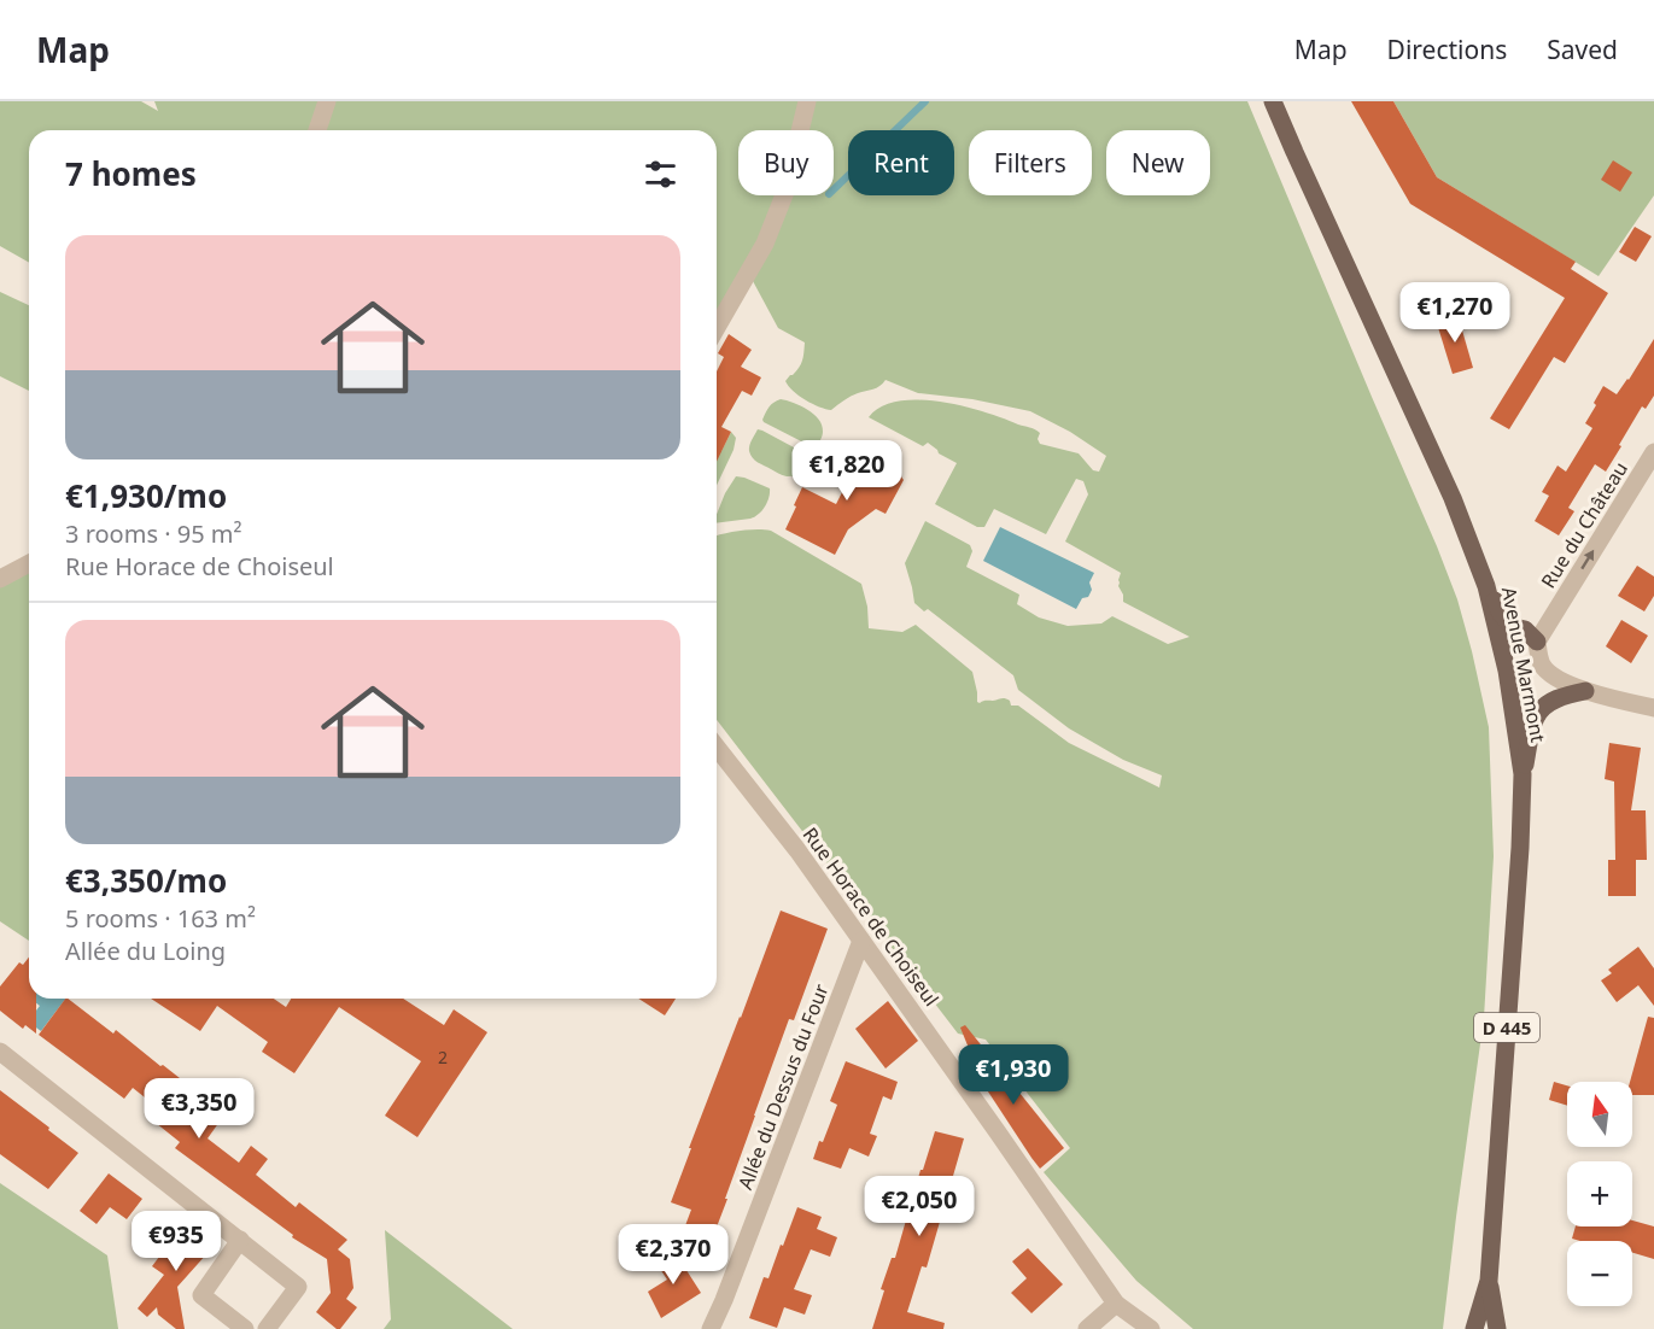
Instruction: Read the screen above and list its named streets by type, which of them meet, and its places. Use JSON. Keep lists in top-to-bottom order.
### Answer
{
  "streets": {
    "main road": ["Avenue Marmont", "D 445"],
    "street": ["Rue du Château", "Rue Horace de Choiseul", "Allée du Dessus du Four"]
  },
  "crossings": [
    ["Rue Horace de Choiseul", "Allée du Dessus du Four"]
  ],
  "one_way": ["Rue du Château"],
  "house_numbers": ["2"],
  "north": "top",
  "page": {
    "header": "Map",
    "nav": ["Map", "Directions", "Saved"],
    "chip": [
      "Buy",
      "Rent",
      "Filters",
      "New"
    ],
    "heading": "7 homes",
    "list": [
      {
        "name": "€1,930/mo",
        "note": "3 rooms · 95 m² · Rue Horace de Choiseul"
      },
      {
        "name": "€3,350/mo",
        "note": "5 rooms · 163 m² · Allée du Loing"
      }
    ],
    "price": [
      "€1,270",
      "€1,820",
      "€1,930",
      "€3,350",
      "€2,050",
      "€935",
      "€2,370"
    ],
    "map_buttons": ["+", "−"]
  }
}
